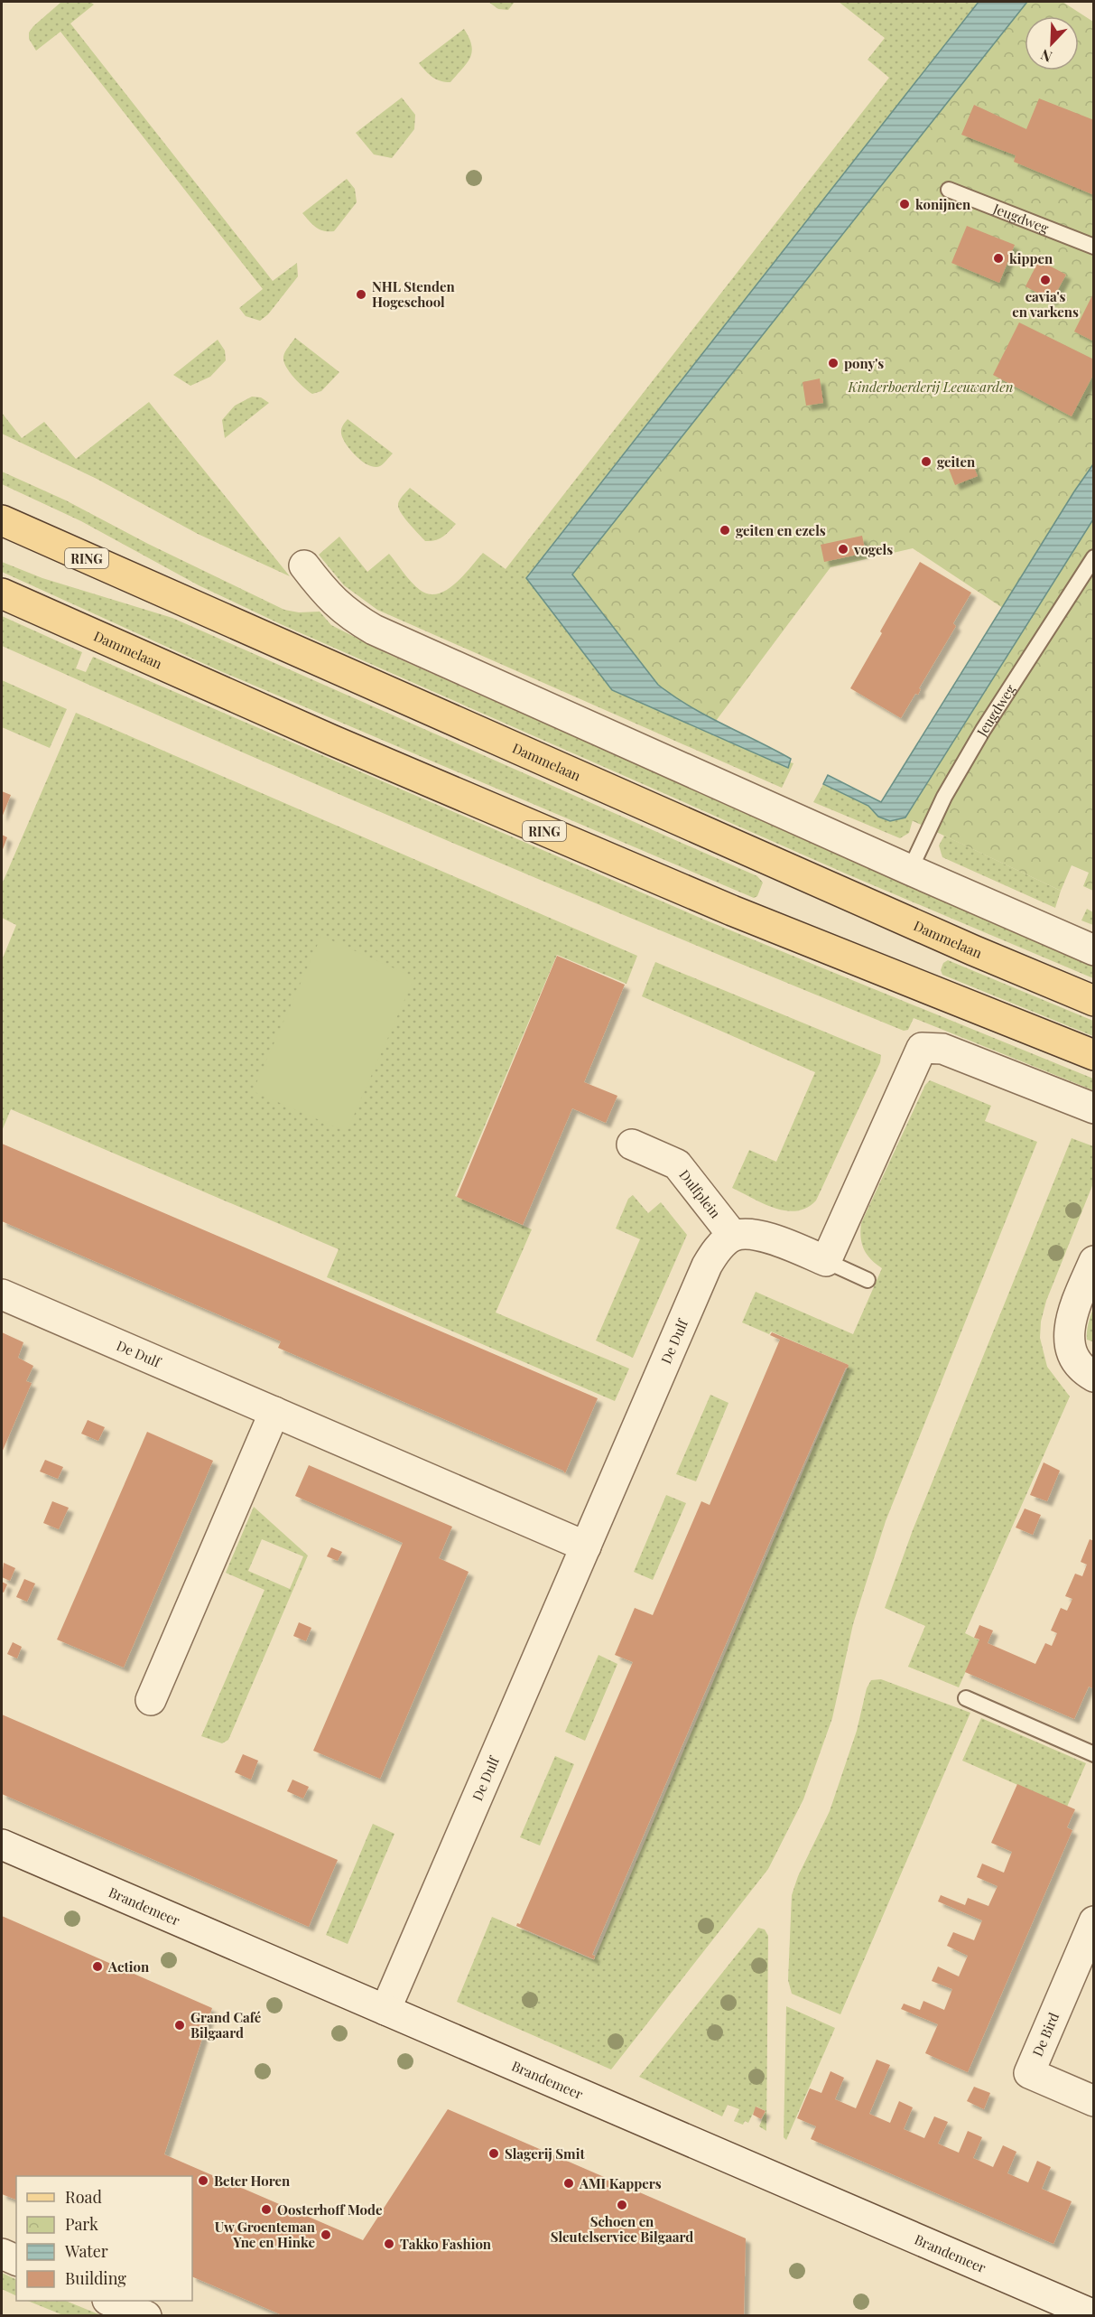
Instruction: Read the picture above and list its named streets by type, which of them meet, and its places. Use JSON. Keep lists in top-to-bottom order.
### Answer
{
  "streets": {
    "main road": ["RING", "Dammelaan"],
    "street": [
      "Dulfplein",
      "De Dulf",
      "Brandemeer",
      "De Bird"
    ],
    "lane": ["Jeugdweg"]
  },
  "crossings": [
    ["Dulfplein", "De Dulf"],
    ["De Dulf", "Brandemeer"]
  ],
  "parks": ["Kinderboerderij Leeuwarden"],
  "places": [
    "konijnen",
    "kippen",
    "cavia's en varkens",
    "NHL Stenden Hogeschool",
    "pony's",
    "geiten",
    "geiten en ezels",
    "vogels",
    "Action",
    "Grand Café Bilgaard",
    "Slagerij Smit",
    "Beter Horen",
    "AMI Kappers",
    "Schoen en Sleutelservice Bilgaard",
    "Oosterhoff Mode",
    "Uw Groenteman Yne en Hinke",
    "Takko Fashion"
  ],
  "legend": [
    "Road",
    "Park",
    "Water",
    "Building"
  ],
  "north": "bottom left"
}
